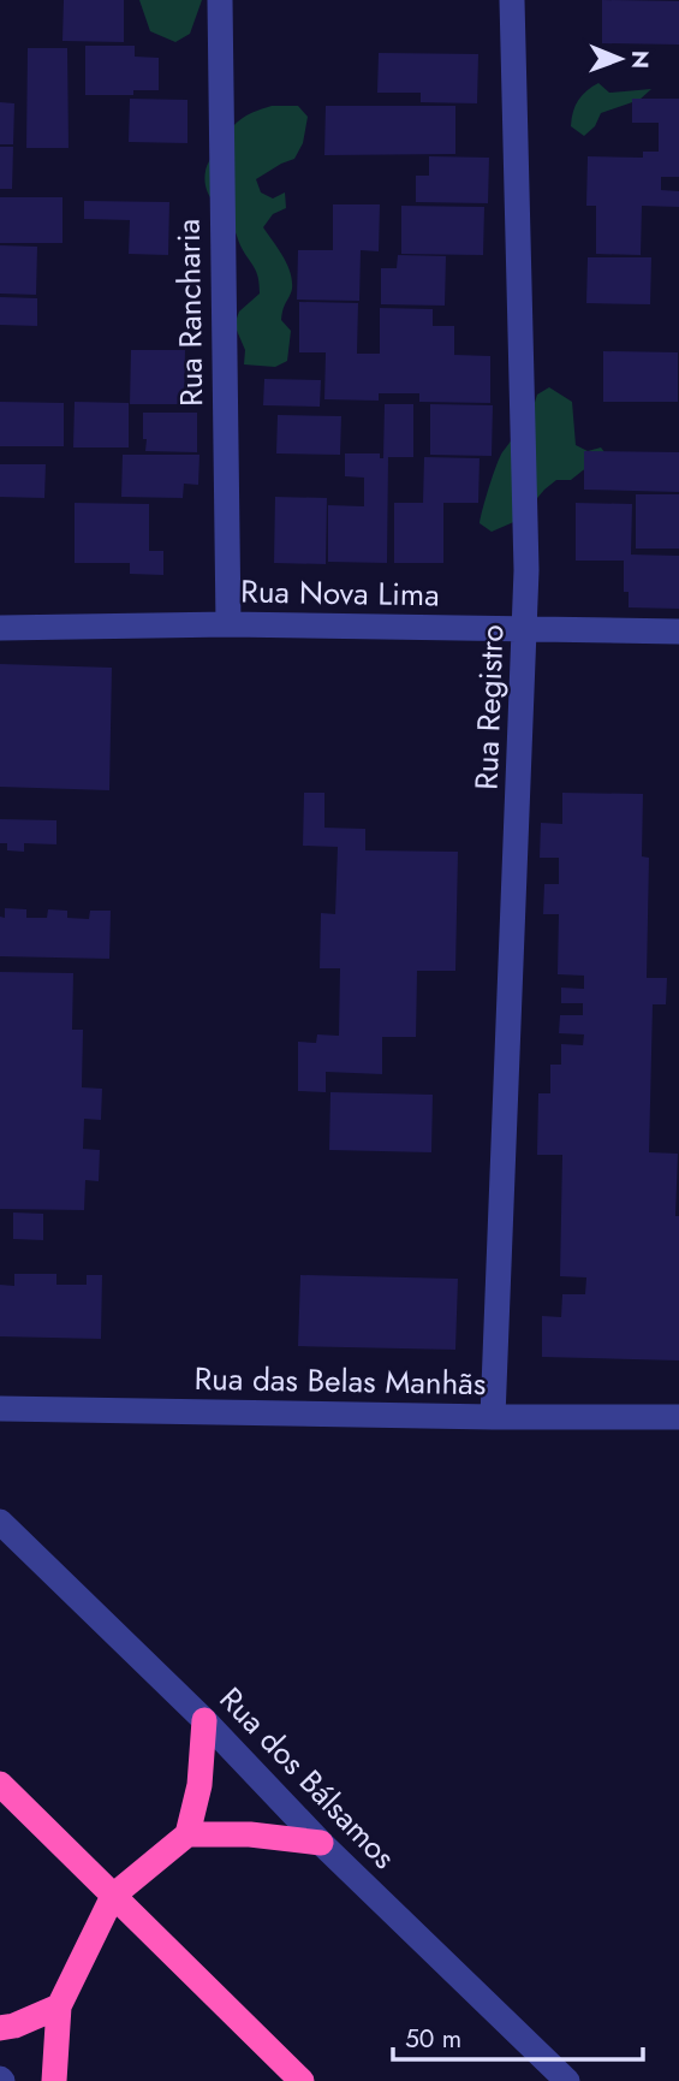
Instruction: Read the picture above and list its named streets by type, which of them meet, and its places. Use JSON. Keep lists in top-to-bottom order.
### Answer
{
  "streets": {
    "street": [
      "Rua Rancharia",
      "Rua Nova Lima",
      "Rua Registro",
      "Rua das Belas Manhãs",
      "Rua dos Bálsamos"
    ]
  },
  "crossings": [
    ["Rua Rancharia", "Rua Nova Lima"],
    ["Rua Nova Lima", "Rua Registro"],
    ["Rua Registro", "Rua das Belas Manhãs"]
  ],
  "scale_bar": "50 m",
  "north": "right"
}
